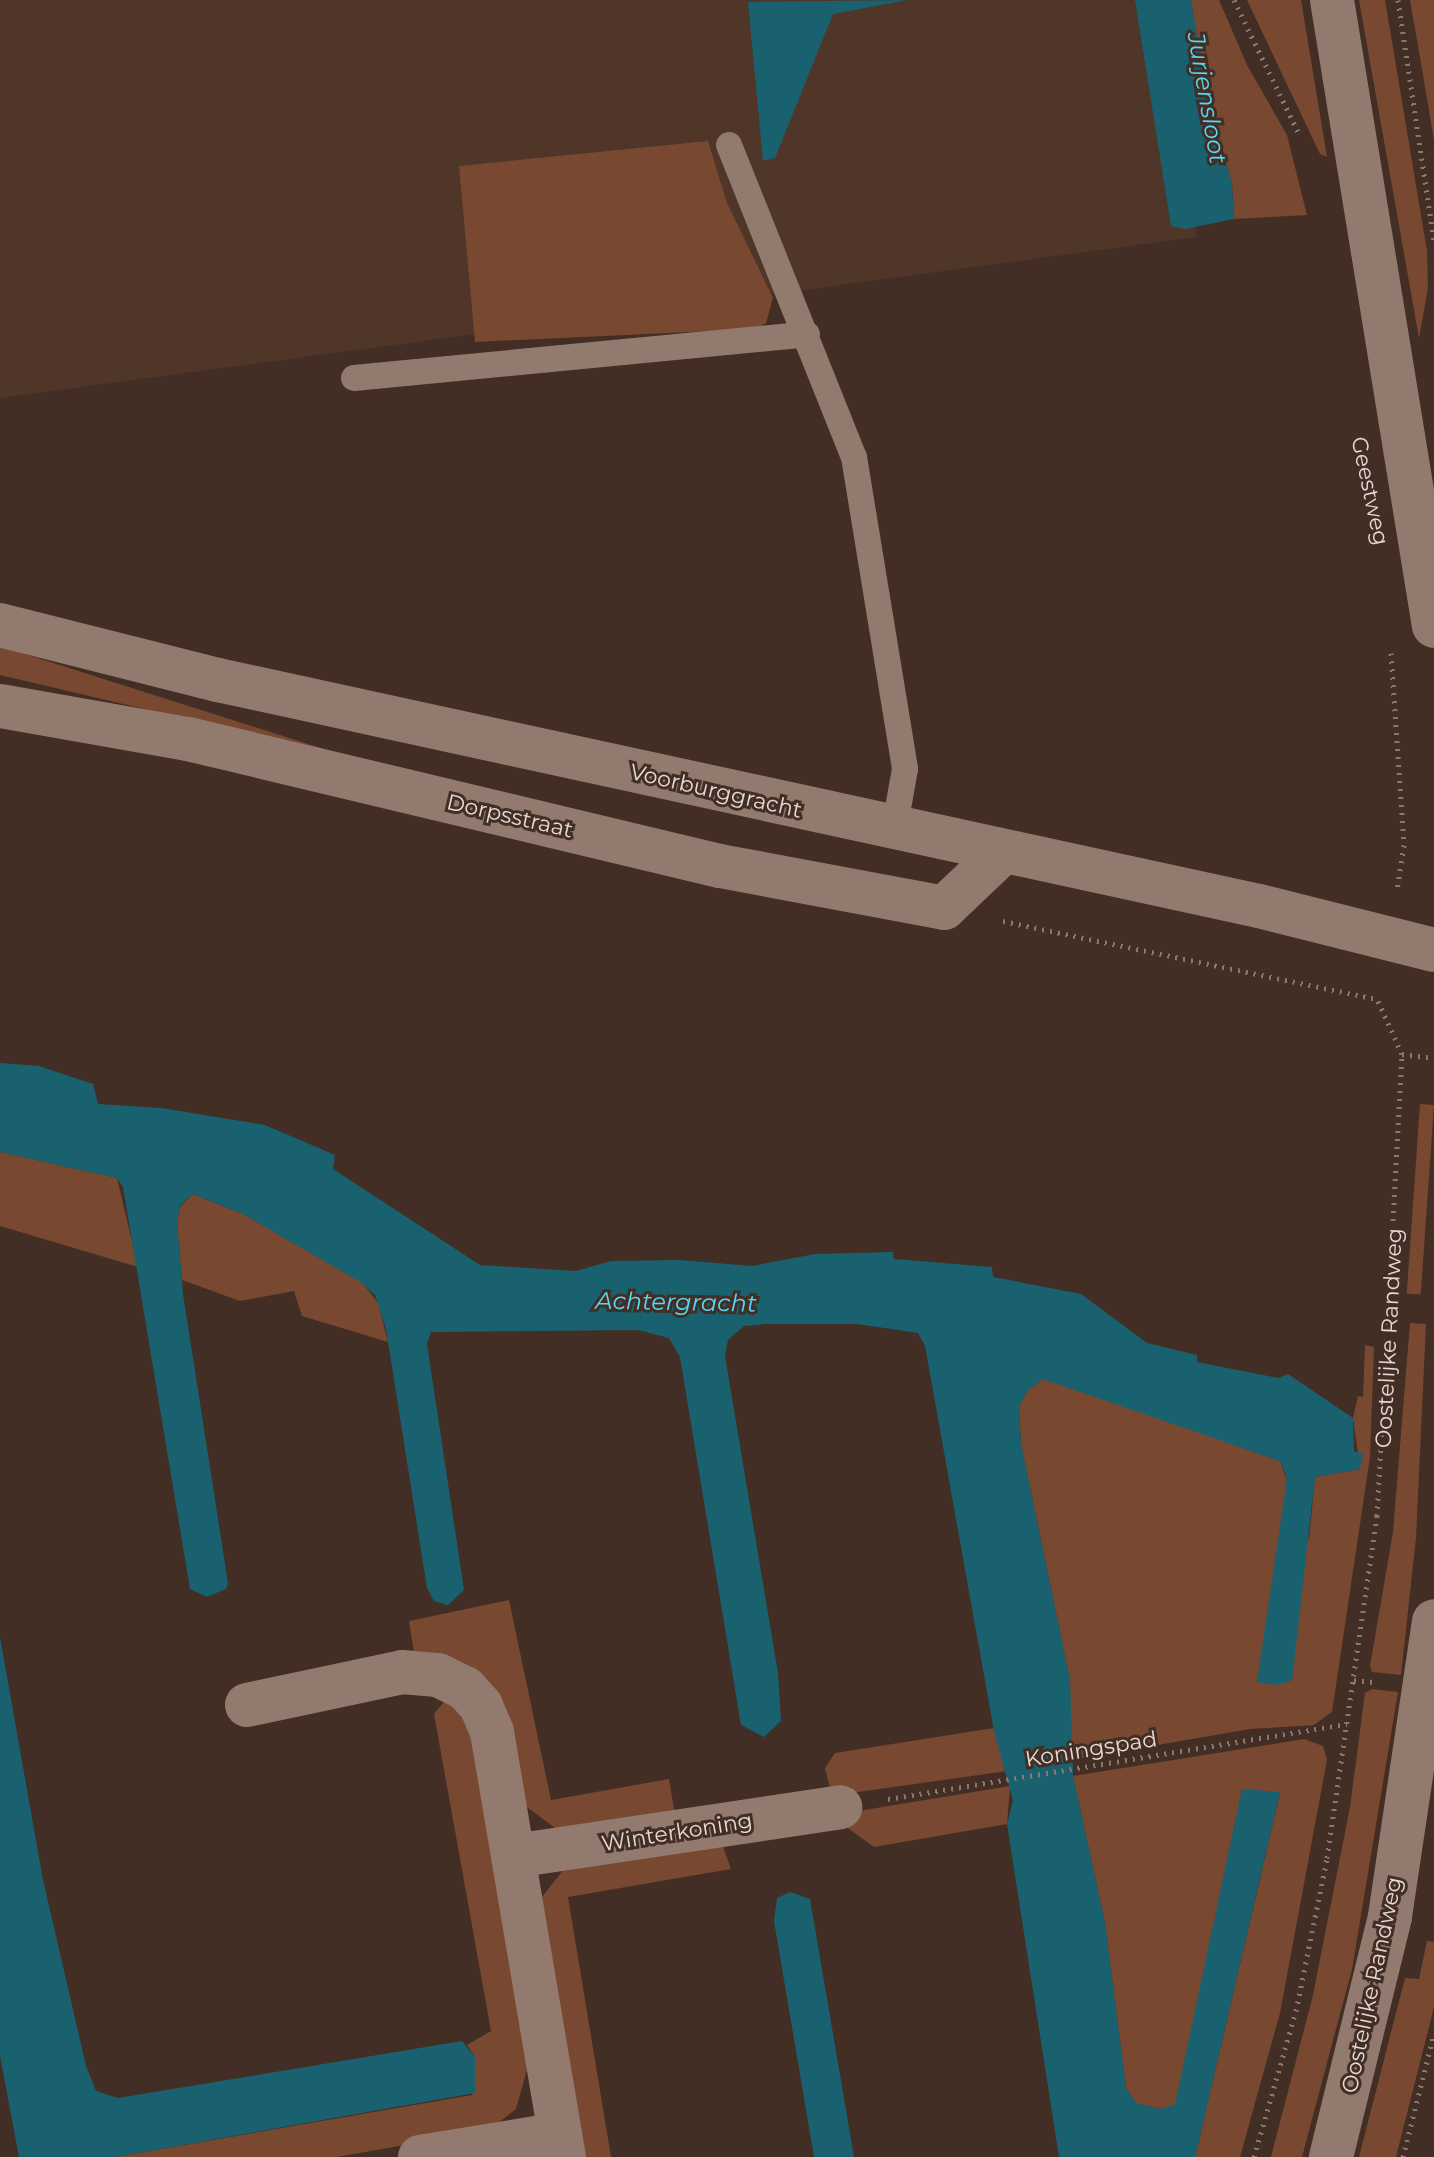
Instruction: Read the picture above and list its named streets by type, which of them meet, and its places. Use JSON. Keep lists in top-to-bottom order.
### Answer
{
  "streets": {
    "street": [
      "Geestweg",
      "Voorburggracht",
      "Dorpsstraat",
      "Oostelijke Randweg",
      "Winterkoning"
    ],
    "path": ["Koningspad"]
  },
  "crossings": [
    ["Oostelijke Randweg", "Koningspad"],
    ["Koningspad", "Winterkoning"]
  ],
  "water": ["Jurjensloot", "Achtergracht"]
}
